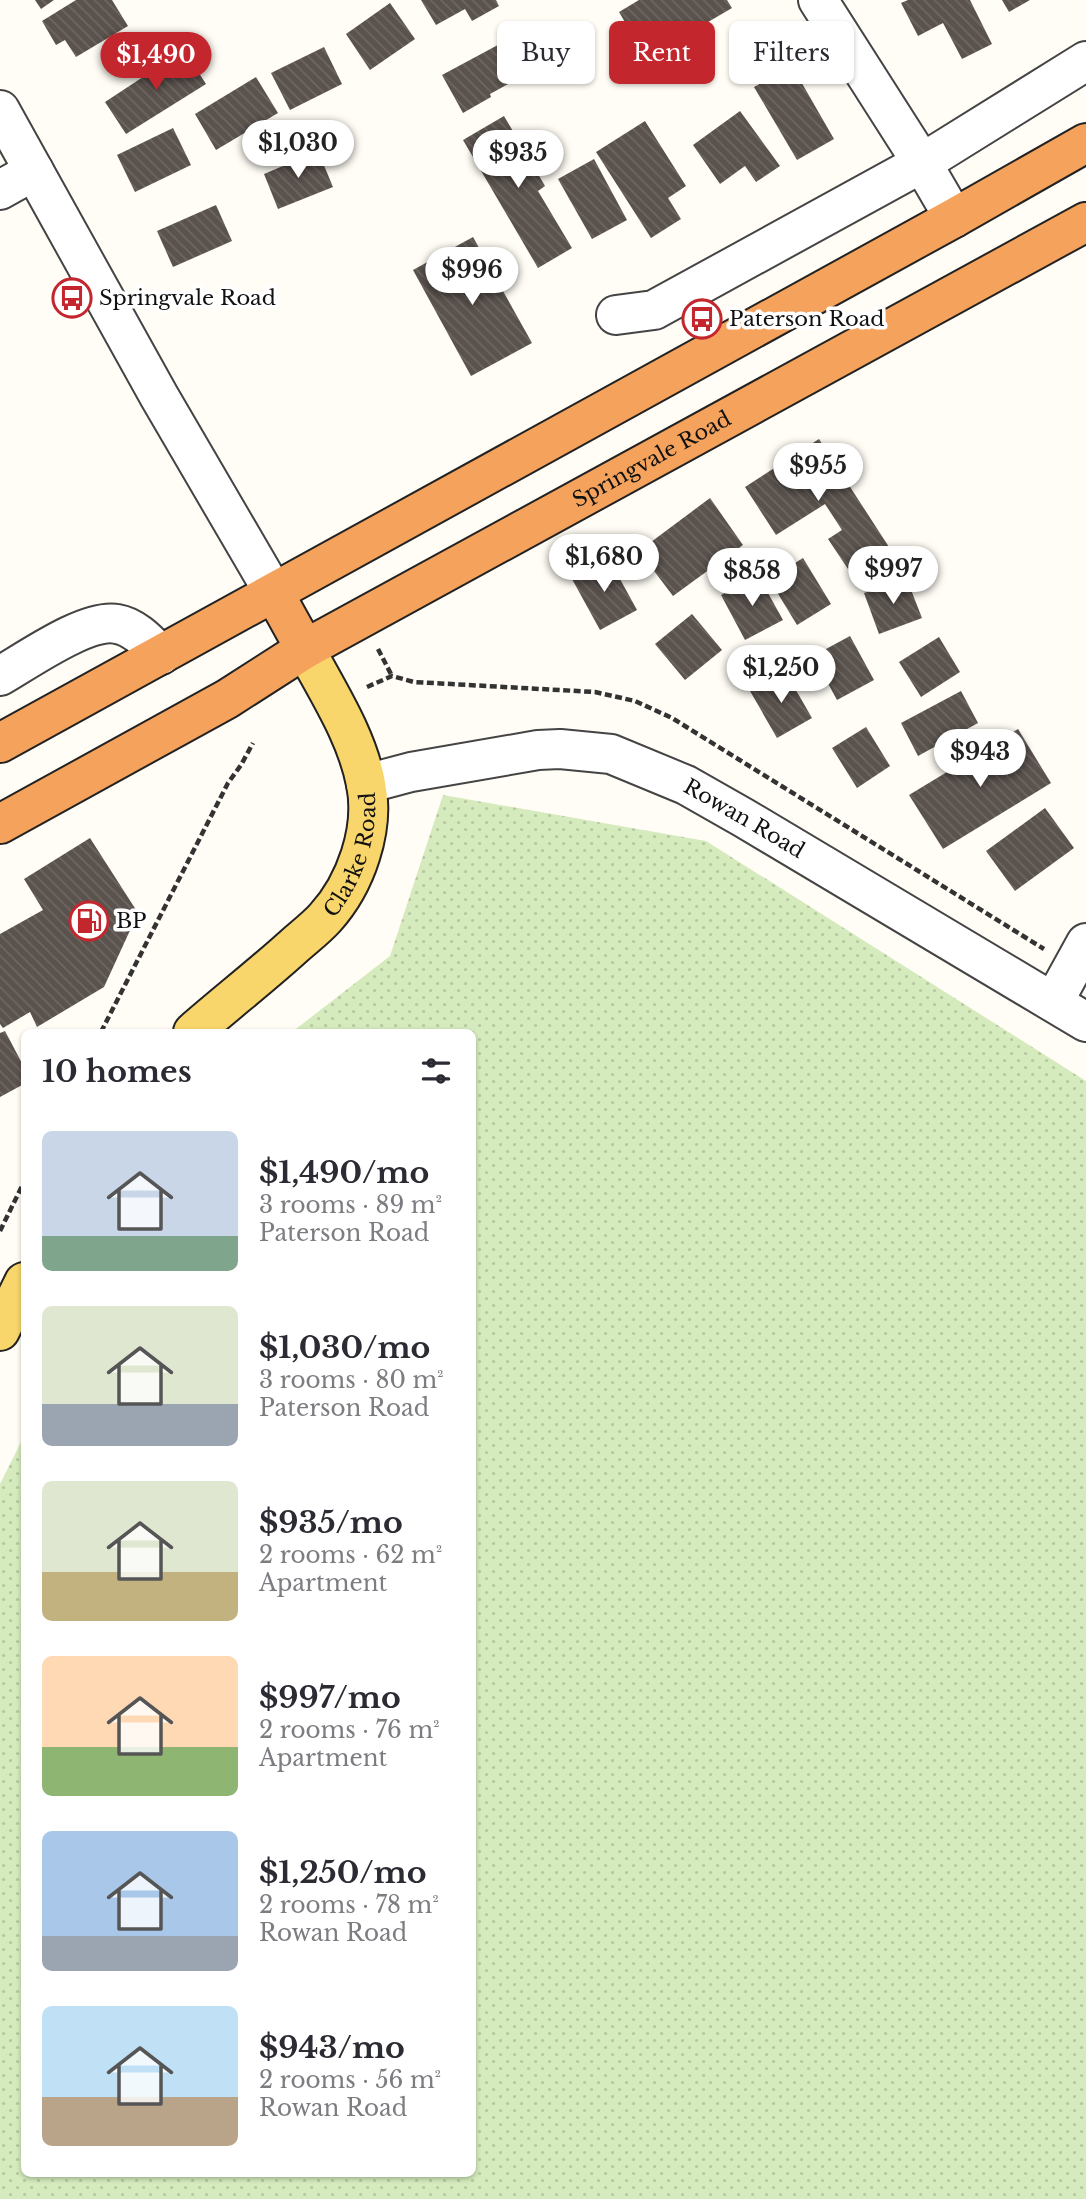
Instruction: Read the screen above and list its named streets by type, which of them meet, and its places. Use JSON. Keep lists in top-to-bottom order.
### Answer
{
  "streets": {
    "highway": ["Springvale Road", "Clarke Road"],
    "street": ["Rowan Road"]
  },
  "crossings": [
    ["Springvale Road", "Clarke Road"],
    ["Rowan Road", "Clarke Road"]
  ],
  "places": {
    "bus stop": ["Springvale Road", "Paterson Road"],
    "fuel station": ["BP"]
  },
  "page": {
    "chip": ["Buy", "Rent", "Filters"],
    "price": [
      "$1,490",
      "$1,030",
      "$935",
      "$996",
      "$955",
      "$1,680",
      "$997",
      "$858",
      "$1,250",
      "$943"
    ],
    "heading": "10 homes",
    "list": [
      {
        "name": "$1,490/mo",
        "note": "3 rooms · 89 m² · Paterson Road"
      },
      {
        "name": "$1,030/mo",
        "note": "3 rooms · 80 m² · Paterson Road"
      },
      {
        "name": "$935/mo",
        "note": "2 rooms · 62 m² · Apartment"
      },
      {
        "name": "$997/mo",
        "note": "2 rooms · 76 m² · Apartment"
      },
      {
        "name": "$1,250/mo",
        "note": "2 rooms · 78 m² · Rowan Road"
      },
      {
        "name": "$943/mo",
        "note": "2 rooms · 56 m² · Rowan Road"
      }
    ]
  }
}
